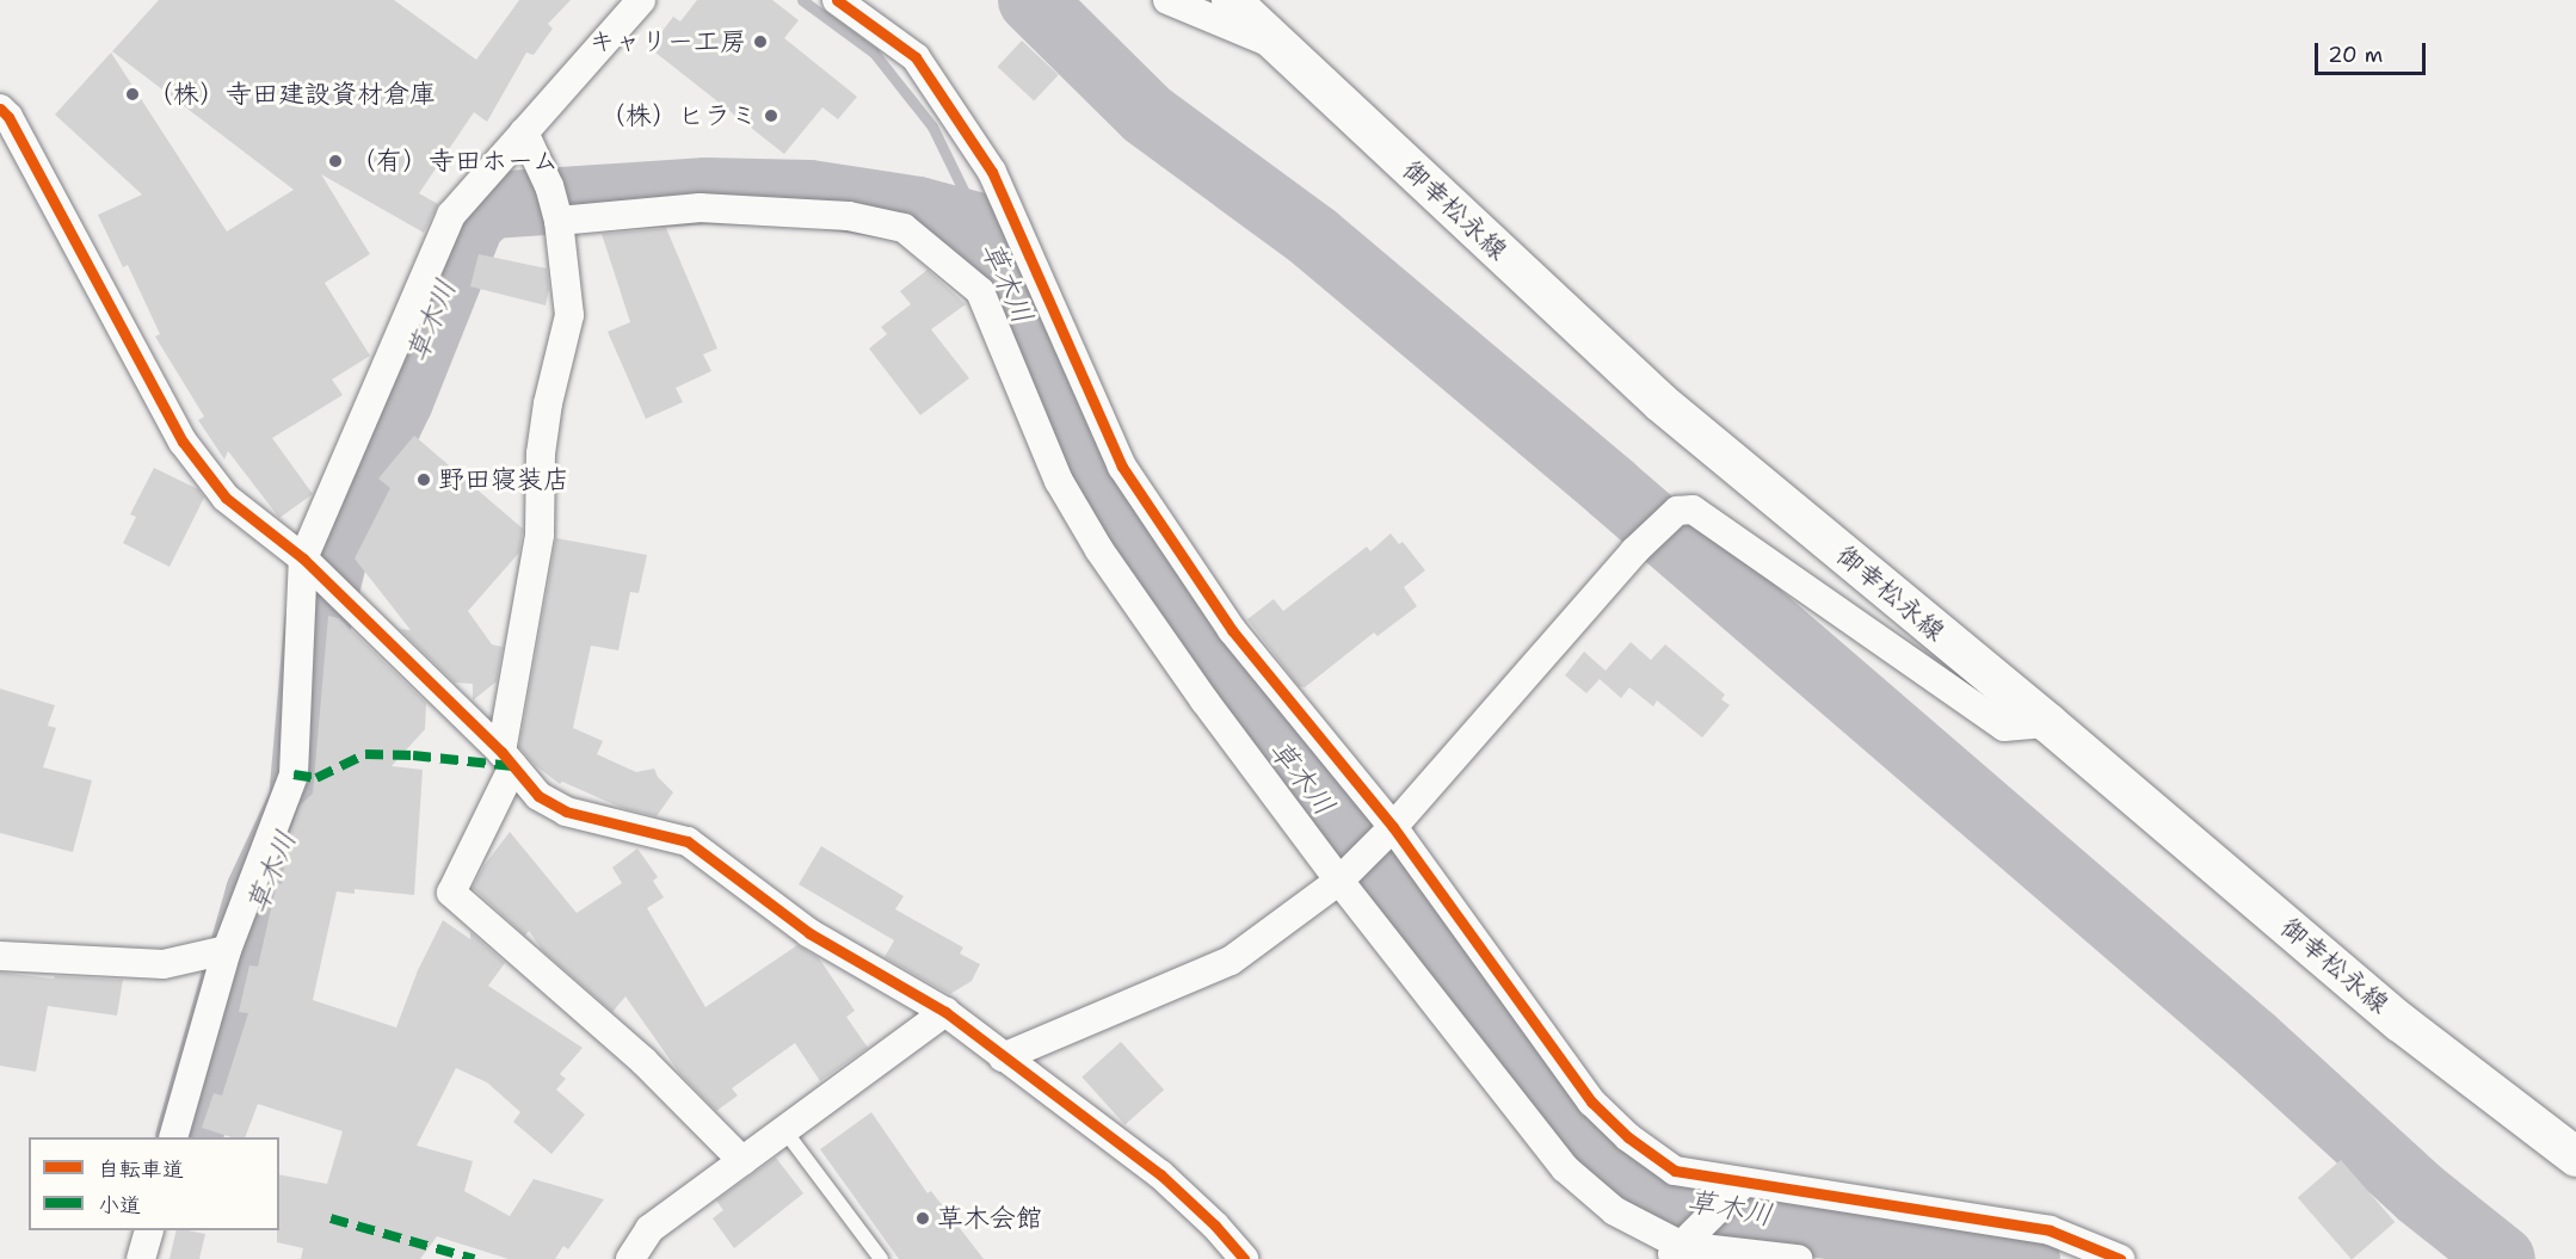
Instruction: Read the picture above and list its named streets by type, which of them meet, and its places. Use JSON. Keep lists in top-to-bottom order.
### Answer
{
  "streets": {
    "main road": ["御幸松永線"]
  },
  "water": ["草木川"],
  "places": [
    "キャリー工房",
    "（株）寺田建設資材倉庫",
    "（株）ヒラミ",
    "（有）寺田ホーム",
    "野田寝装店",
    "草木会館"
  ],
  "legend": ["自転車道", "小道"],
  "scale_bar": "20 m"
}
